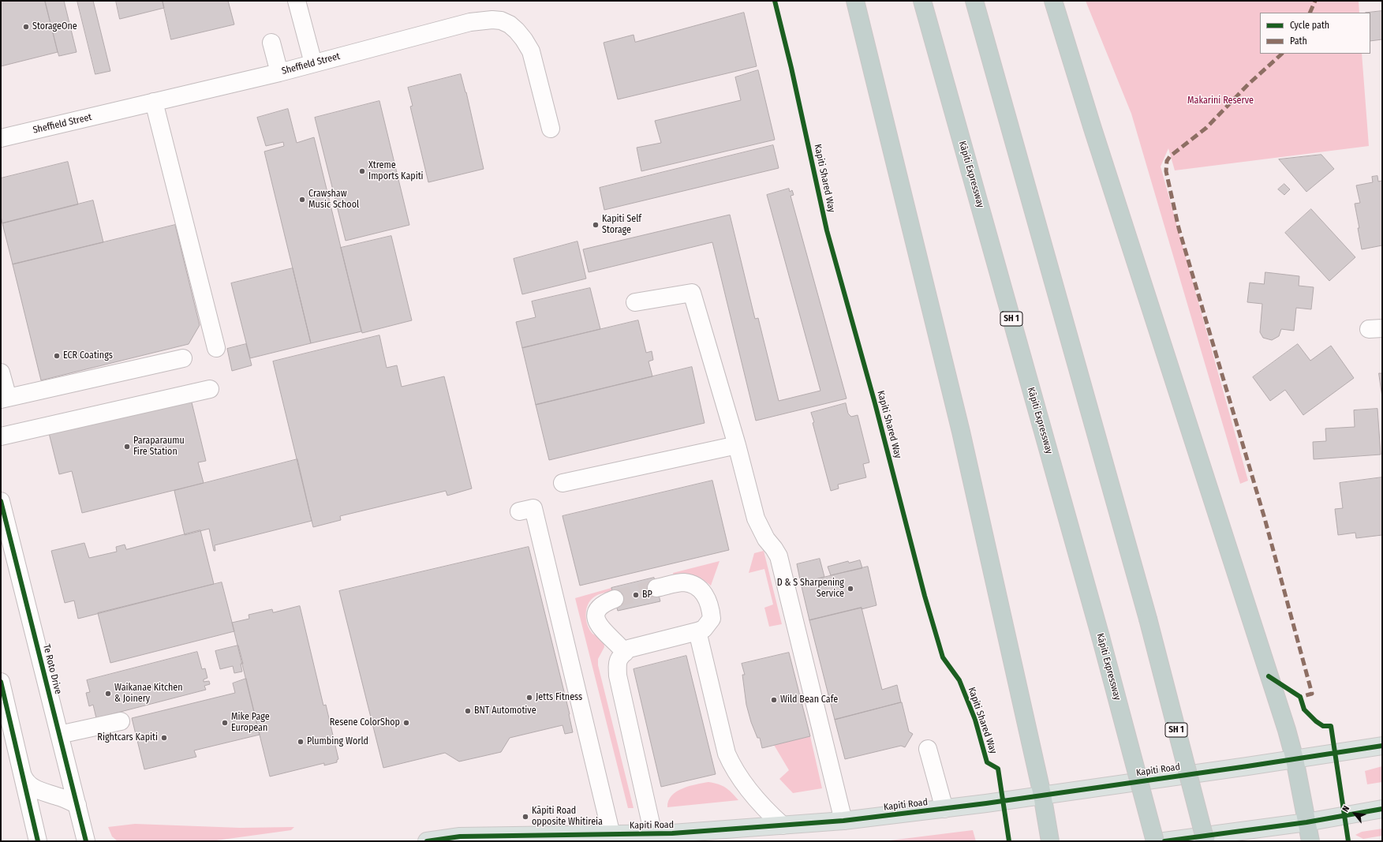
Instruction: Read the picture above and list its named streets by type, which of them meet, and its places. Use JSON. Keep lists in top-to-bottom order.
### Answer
{
  "streets": {
    "highway": ["Kāpiti Expressway", "SH 1"],
    "main road": ["Kapiti Road"],
    "street": ["Sheffield Street", "Te Roto Drive"],
    "cycle path": ["Kapiti Shared Way"]
  },
  "parks": ["Makarini Reserve"],
  "places": [
    "StorageOne",
    "Xtreme Imports Kapiti",
    "Crawshaw Music School",
    "Kapiti Self Storage",
    "ECR Coatings",
    "Paraparaumu Fire Station",
    "D & S Sharpening Service",
    "BP",
    "Waikanae Kitchen & Joinery",
    "Jetts Fitness",
    "Wild Bean Cafe",
    "BNT Automotive",
    "Mike Page European",
    "Resene ColorShop",
    "Rightcars Kapiti",
    "Plumbing World",
    "Kāpiti Road opposite Whitireia"
  ],
  "legend": ["Cycle path", "Path"],
  "north": "top left"
}
